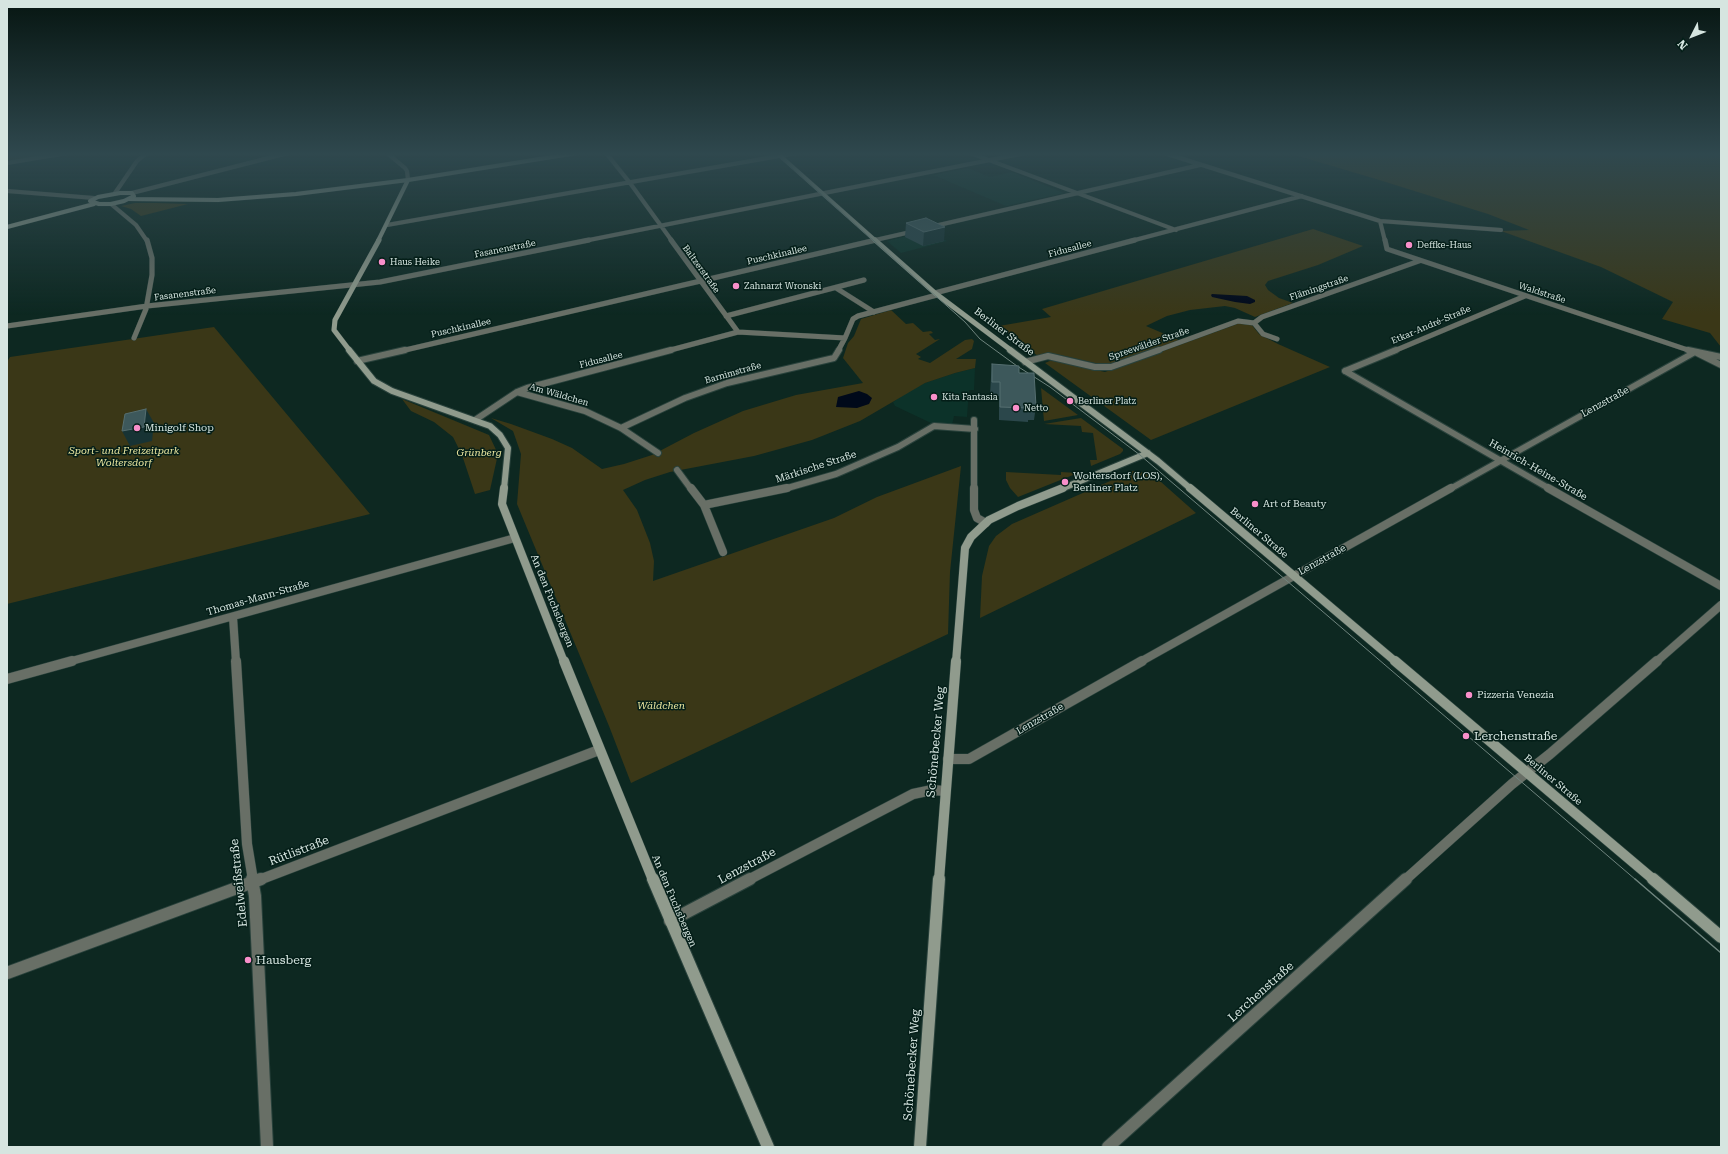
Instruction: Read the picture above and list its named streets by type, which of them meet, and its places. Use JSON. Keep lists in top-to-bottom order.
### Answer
{
  "streets": {
    "street": [
      "Fasanenstraße",
      "Fidusallee",
      "Puschkinallee",
      "Baltzerstraße",
      "Flämingstraße",
      "Waldstraße",
      "Etkar-André-Straße",
      "Berliner Straße",
      "Spreewälder Straße",
      "Barnimstraße",
      "Am Wäldchen",
      "Lenzstraße",
      "Märkische Straße",
      "Heinrich-Heine-Straße",
      "Thomas-Mann-Straße",
      "An den Fuchsbergen",
      "Schönebecker Weg",
      "Rütlistraße",
      "Edelweißstraße",
      "Lerchenstraße"
    ]
  },
  "crossings": [
    ["Fasanenstraße", "Baltzerstraße"],
    ["Fasanenstraße", "An den Fuchsbergen"],
    ["Fidusallee", "Berliner Straße"],
    ["Fidusallee", "Barnimstraße"],
    ["Fidusallee", "Am Wäldchen"],
    ["Fidusallee", "An den Fuchsbergen"],
    ["Puschkinallee", "Baltzerstraße"],
    ["Puschkinallee", "Berliner Straße"],
    ["Puschkinallee", "An den Fuchsbergen"],
    ["Flämingstraße", "Waldstraße"],
    ["Flämingstraße", "Spreewälder Straße"],
    ["Waldstraße", "Etkar-André-Straße"],
    ["Waldstraße", "Lenzstraße"],
    ["Etkar-André-Straße", "Heinrich-Heine-Straße"],
    ["Berliner Straße", "Spreewälder Straße"],
    ["Berliner Straße", "Lenzstraße"],
    ["Berliner Straße", "Schönebecker Weg"],
    ["Berliner Straße", "Lerchenstraße"],
    ["Barnimstraße", "Am Wäldchen"],
    ["Lenzstraße", "Heinrich-Heine-Straße"],
    ["Lenzstraße", "An den Fuchsbergen"],
    ["Lenzstraße", "Schönebecker Weg"],
    ["Thomas-Mann-Straße", "An den Fuchsbergen"],
    ["Thomas-Mann-Straße", "Edelweißstraße"],
    ["An den Fuchsbergen", "Rütlistraße"],
    ["Rütlistraße", "Edelweißstraße"]
  ],
  "parks": ["Sport- und Freizeitpark Woltersdorf", "Grünberg", "Wäldchen"],
  "places": [
    "Deffke-Haus",
    "Haus Heike",
    "Zahnarzt Wronski",
    "Kita Fantasia",
    "Berliner Platz",
    "Netto",
    "Minigolf Shop",
    "Woltersdorf (LOS), Berliner Platz",
    "Art of Beauty",
    "Pizzeria Venezia",
    "Lerchenstraße",
    "Hausberg"
  ],
  "north": "bottom left"
}
